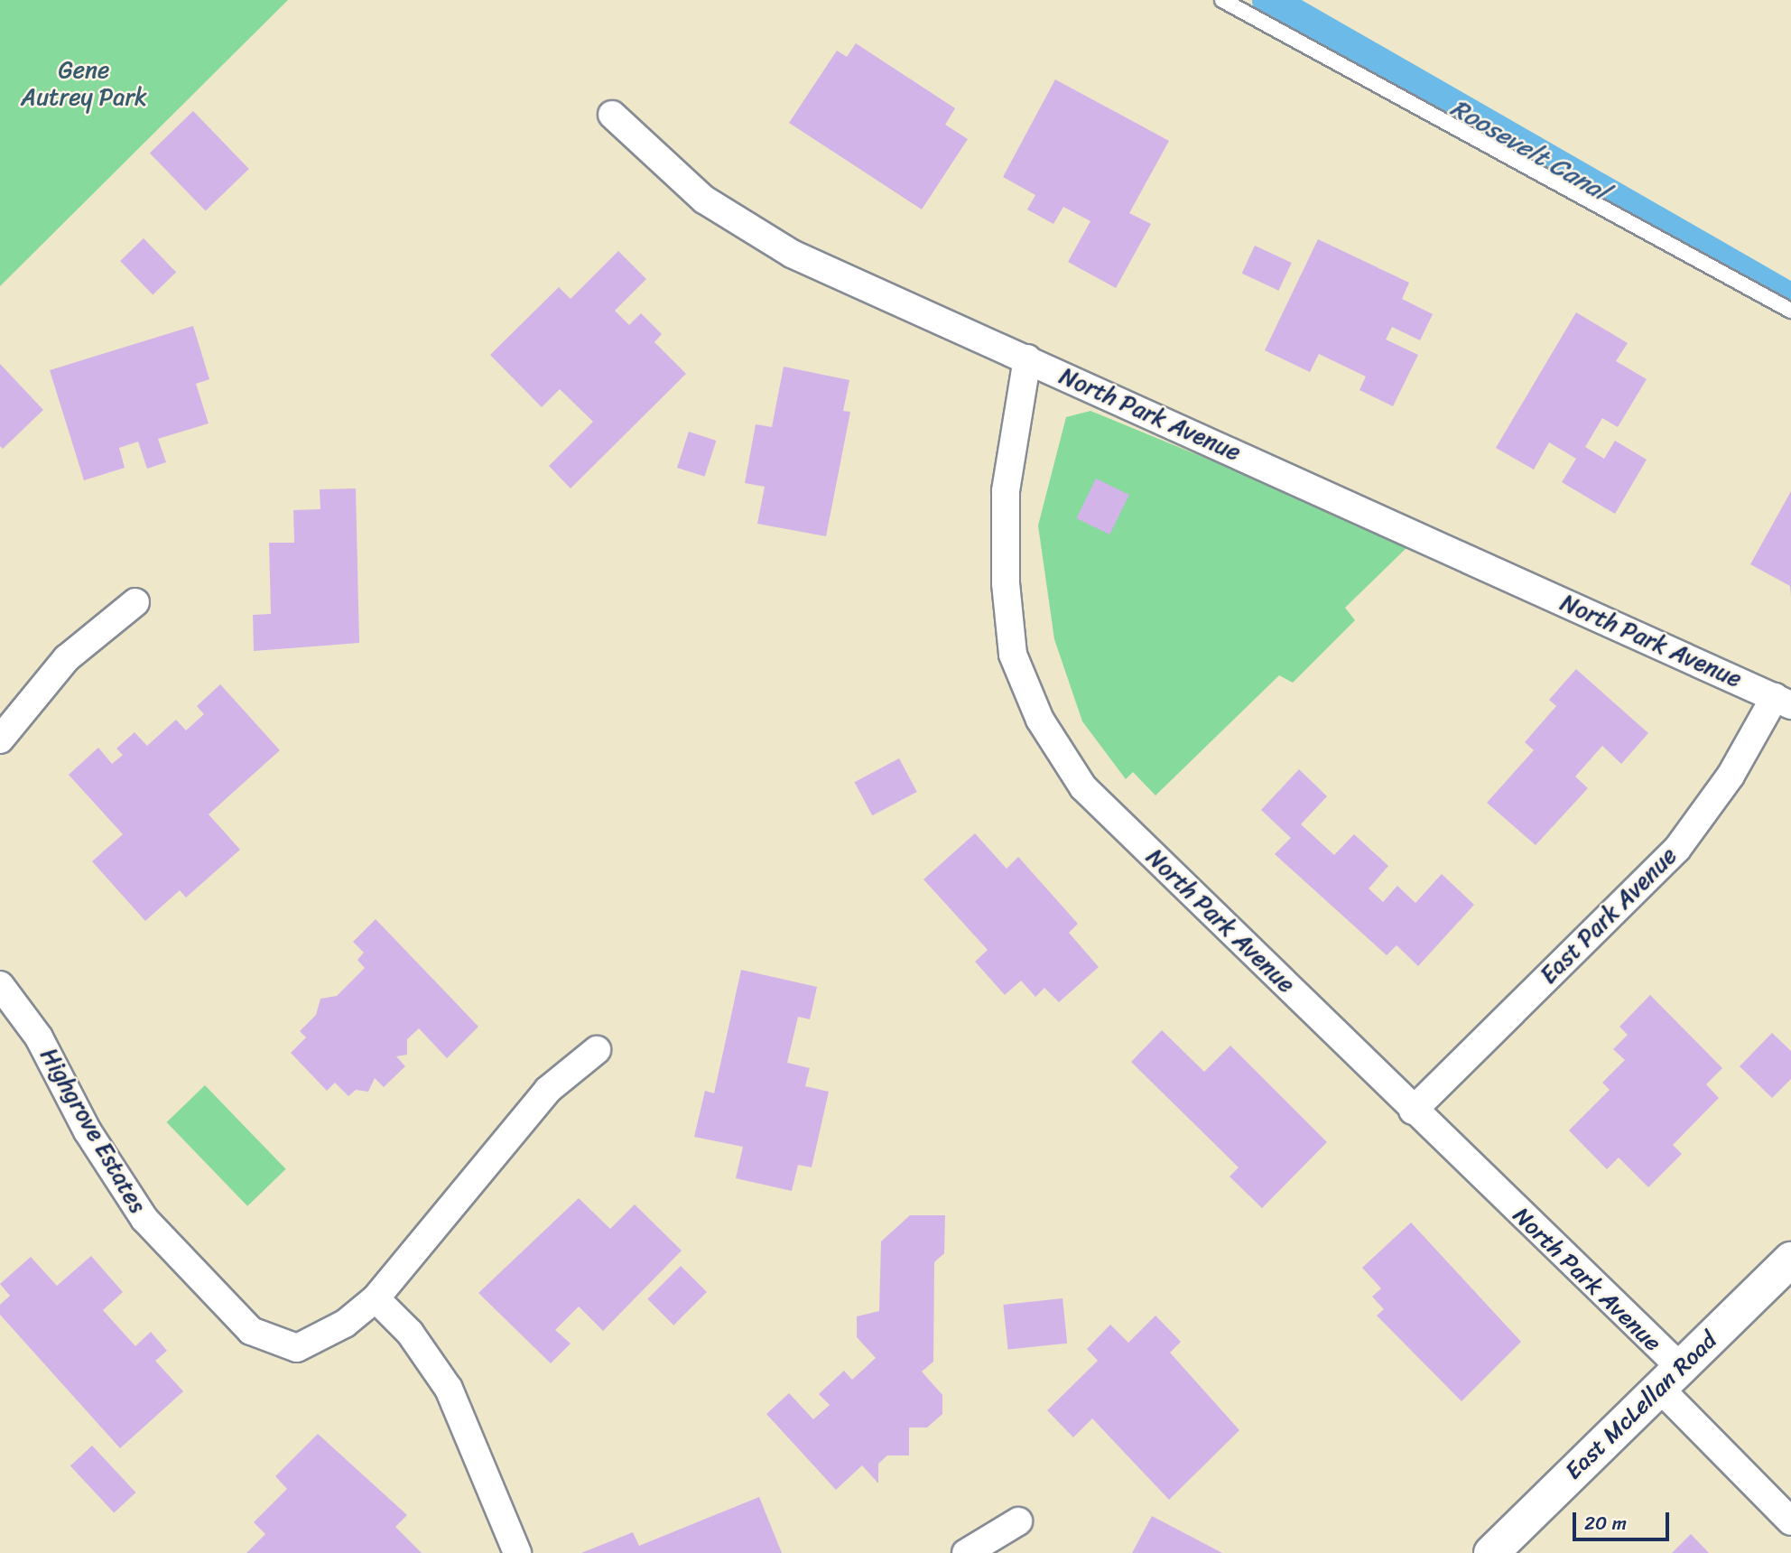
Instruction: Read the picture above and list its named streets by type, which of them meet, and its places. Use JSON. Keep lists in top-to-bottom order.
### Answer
{
  "streets": {
    "street": [
      "North Park Avenue",
      "East Park Avenue",
      "Highgrove Estates",
      "East McLellan Road"
    ]
  },
  "crossings": [
    ["North Park Avenue", "East Park Avenue"],
    ["North Park Avenue", "East McLellan Road"]
  ],
  "water": ["Roosevelt Canal"],
  "parks": ["Gene Autrey Park"],
  "scale_bar": "20 m"
}
